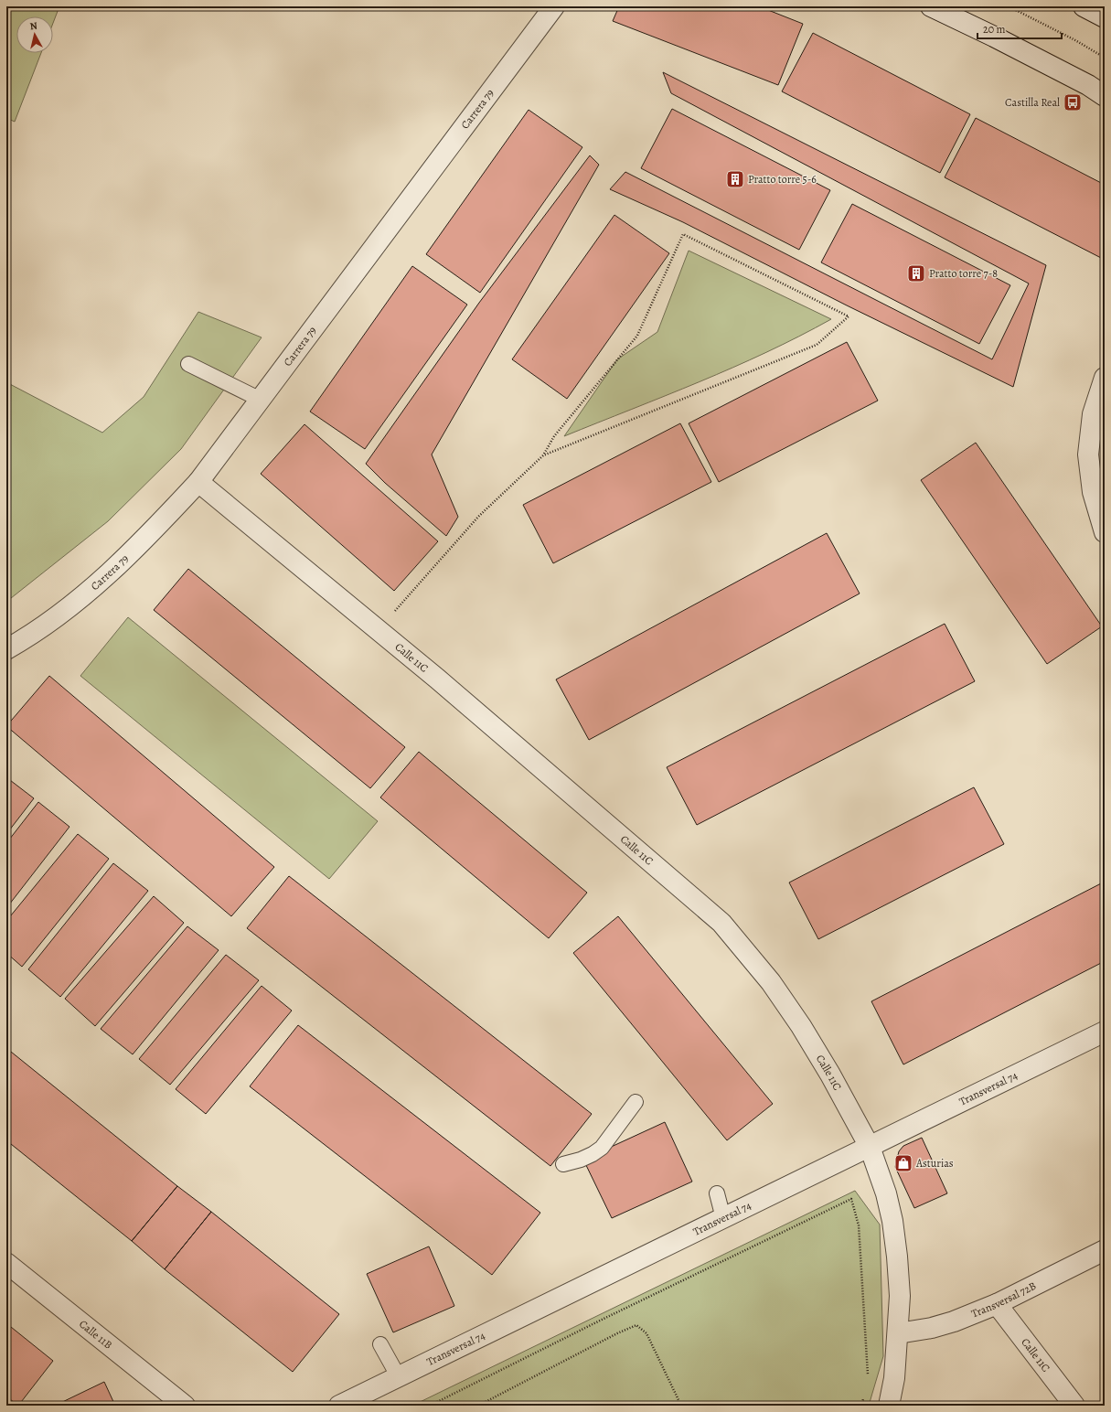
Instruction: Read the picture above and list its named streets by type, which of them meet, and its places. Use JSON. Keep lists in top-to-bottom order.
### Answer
{
  "streets": {
    "street": [
      "Carrera 79",
      "Calle 11C",
      "Transversal 74",
      "Transversal 72B",
      "Calle 11B"
    ]
  },
  "crossings": [
    ["Carrera 79", "Calle 11C"],
    ["Calle 11C", "Transversal 74"],
    ["Calle 11C", "Transversal 72B"]
  ],
  "places": {
    "bus stop": ["Castilla Real"],
    "building": ["Pratto torre 5-6", "Pratto torre 7-8"],
    "shop": ["Asturias"]
  },
  "scale_bar": "20 m",
  "north": "top"
}
